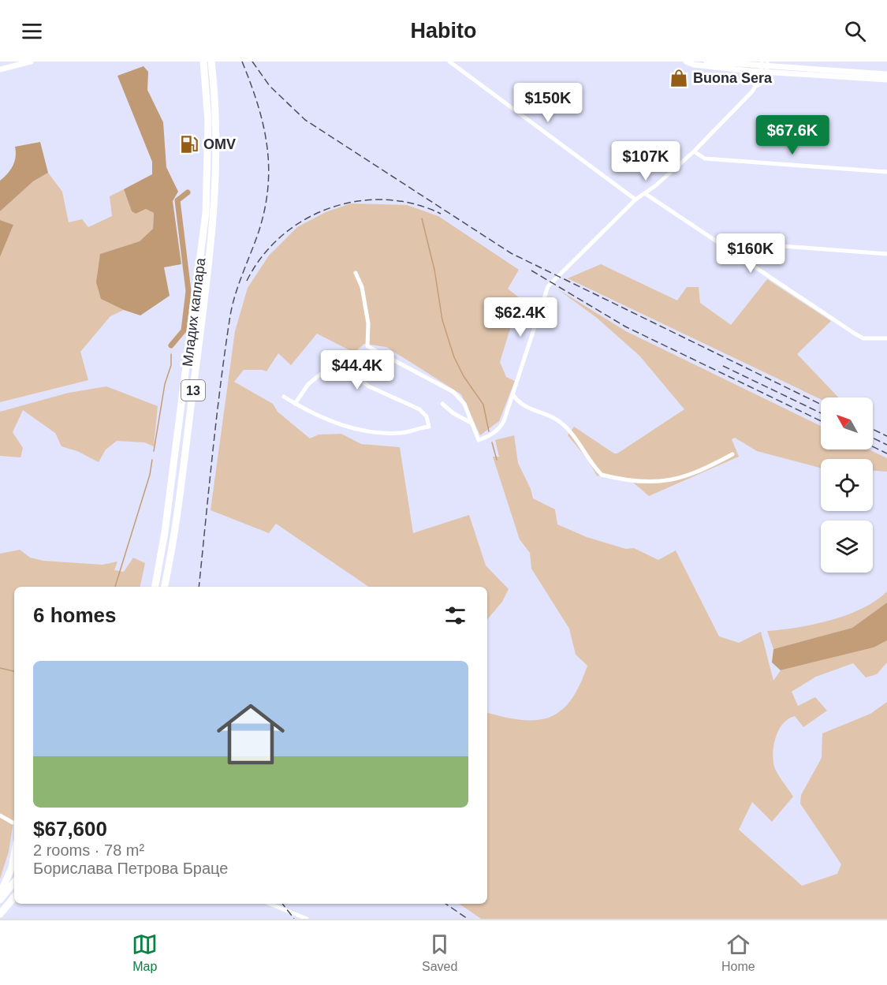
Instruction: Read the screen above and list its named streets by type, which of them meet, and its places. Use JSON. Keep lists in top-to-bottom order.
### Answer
{
  "streets": {
    "highway": ["Младих каплара", "13"]
  },
  "places": {
    "shop": ["Buona Sera"],
    "fuel station": ["OMV"]
  },
  "north": "top left",
  "page": {
    "header": "Habito",
    "price": [
      "$150K",
      "$67.6K",
      "$107K",
      "$160K",
      "$62.4K",
      "$44.4K"
    ],
    "heading": "6 homes",
    "list": [
      {
        "name": "$67,600",
        "note": "2 rooms · 78 m² · Борислава Петрова Браце"
      }
    ],
    "tabs": ["Map", "Saved", "Home"]
  }
}
